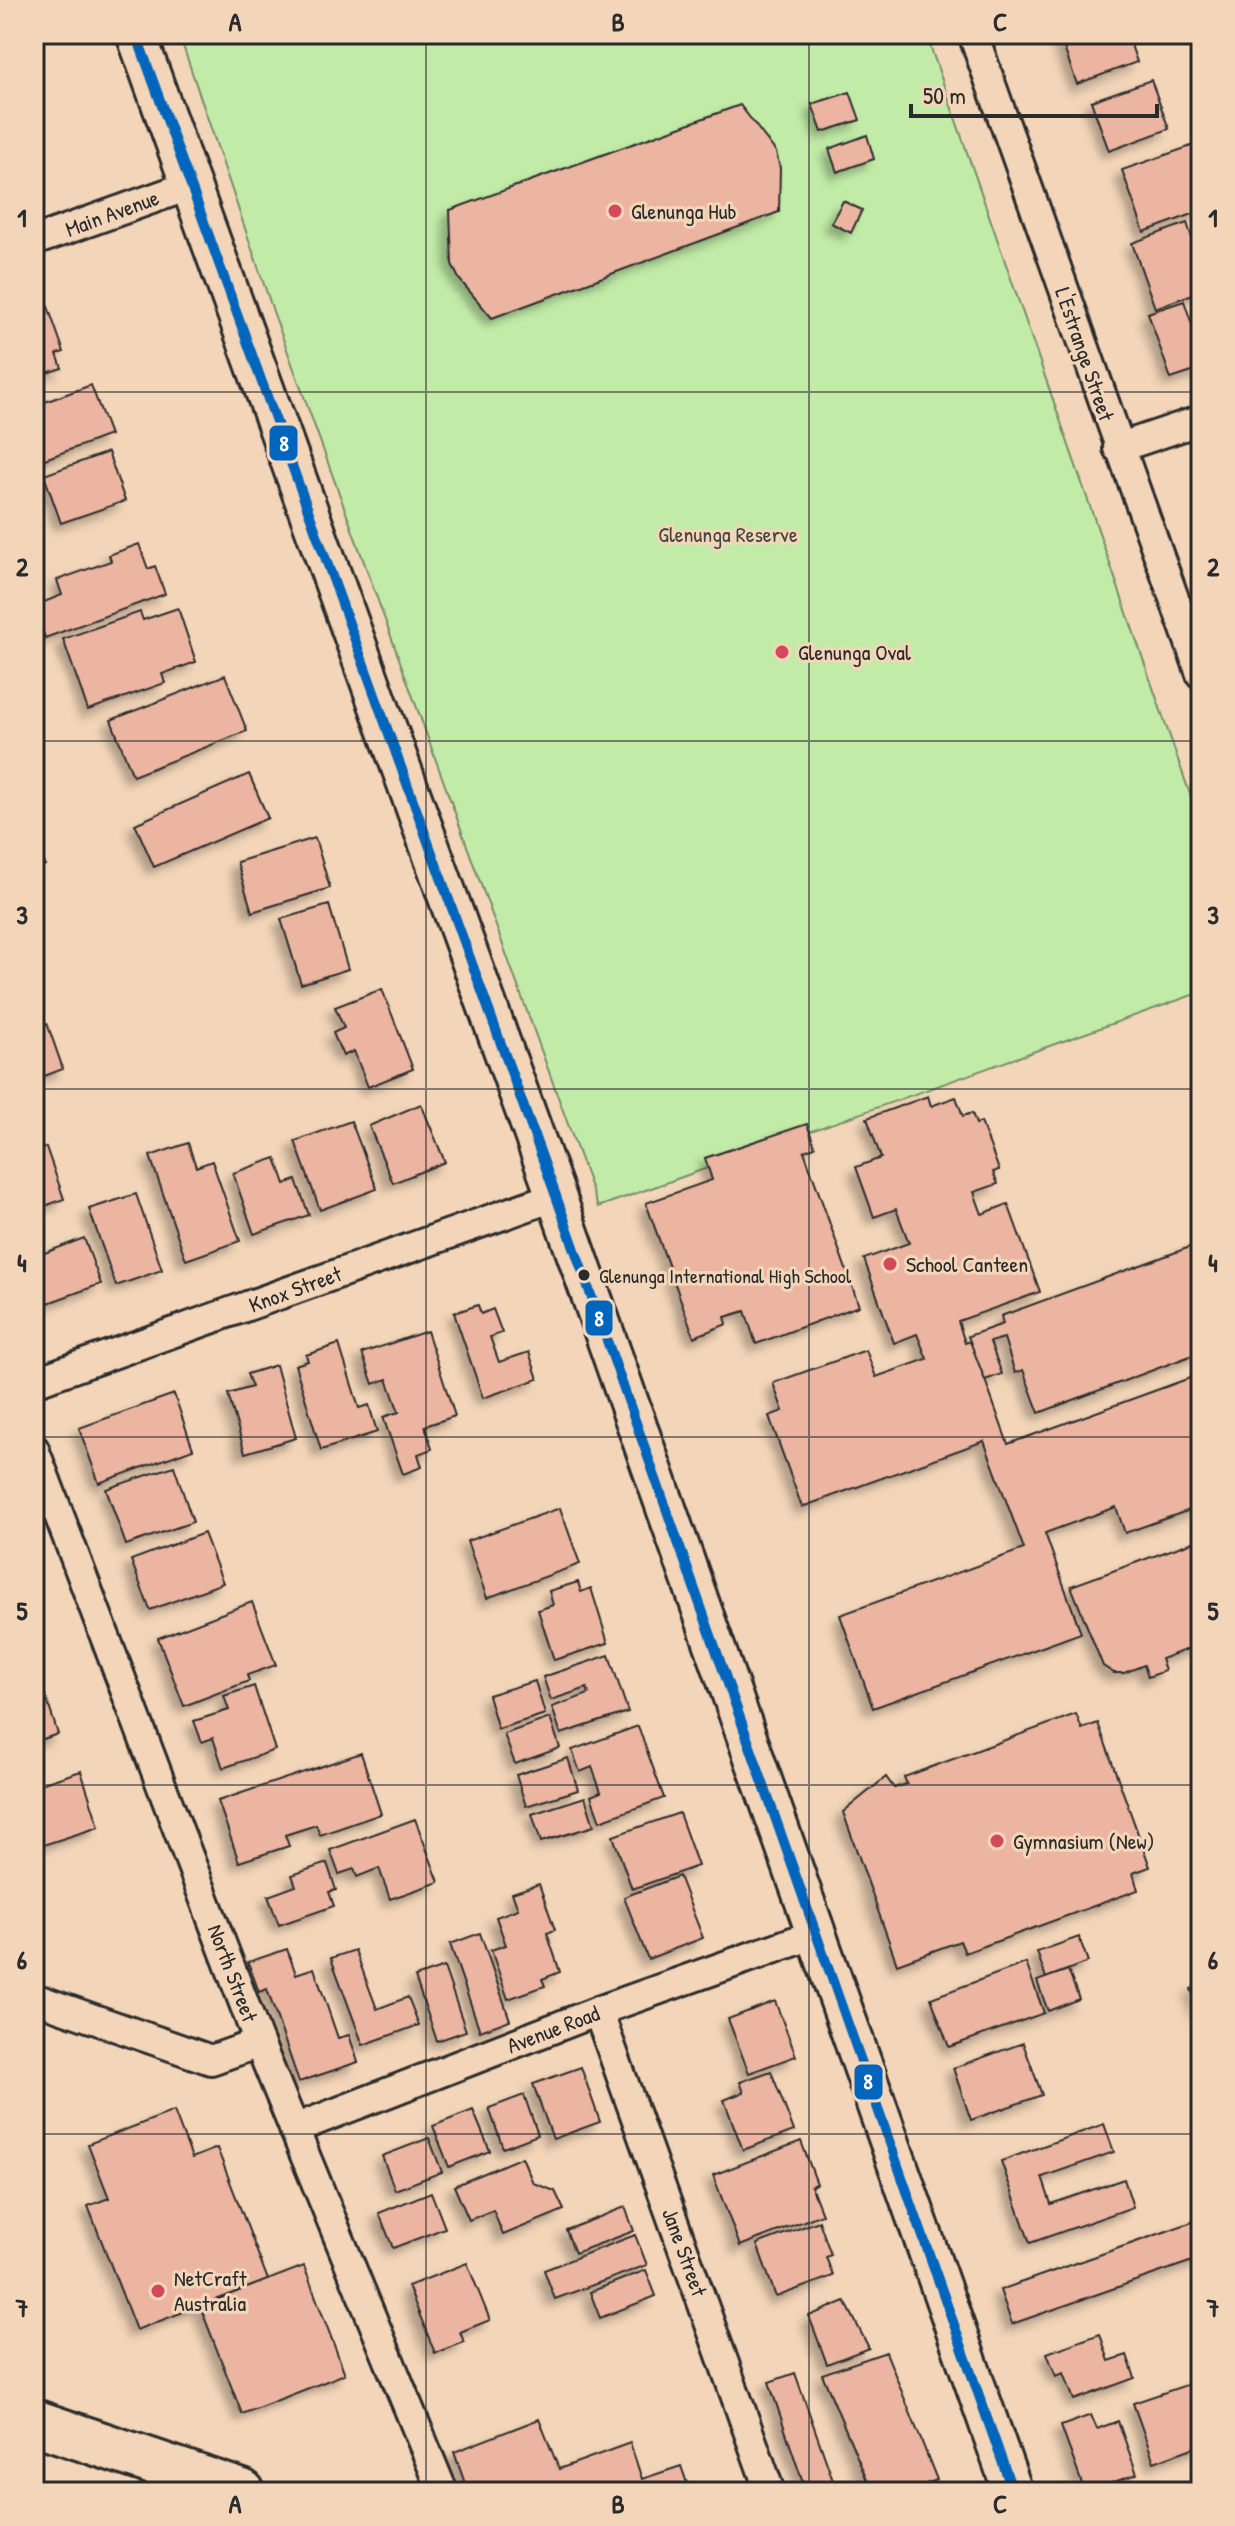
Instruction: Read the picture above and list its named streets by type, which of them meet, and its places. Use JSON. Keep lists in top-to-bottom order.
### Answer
{
  "streets": {
    "street": [
      "Main Avenue",
      "L'Estrange Street",
      "Knox Street",
      "North Street",
      "Avenue Road",
      "Jane Street"
    ]
  },
  "crossings": [
    ["North Street", "Avenue Road"],
    ["Avenue Road", "Jane Street"]
  ],
  "parks": ["Glenunga Reserve"],
  "places": [
    "Glenunga Hub",
    "Glenunga Oval",
    "School Canteen",
    "Glenunga International High School",
    "Gymnasium (New)",
    "NetCraft Australia"
  ],
  "lines": ["transit line 8"],
  "scale_bar": "50 m",
  "grid": {
    "columns": ["A", "B", "C"],
    "rows": [
      "1",
      "2",
      "3",
      "4",
      "5",
      "6",
      "7"
    ]
  }
}
